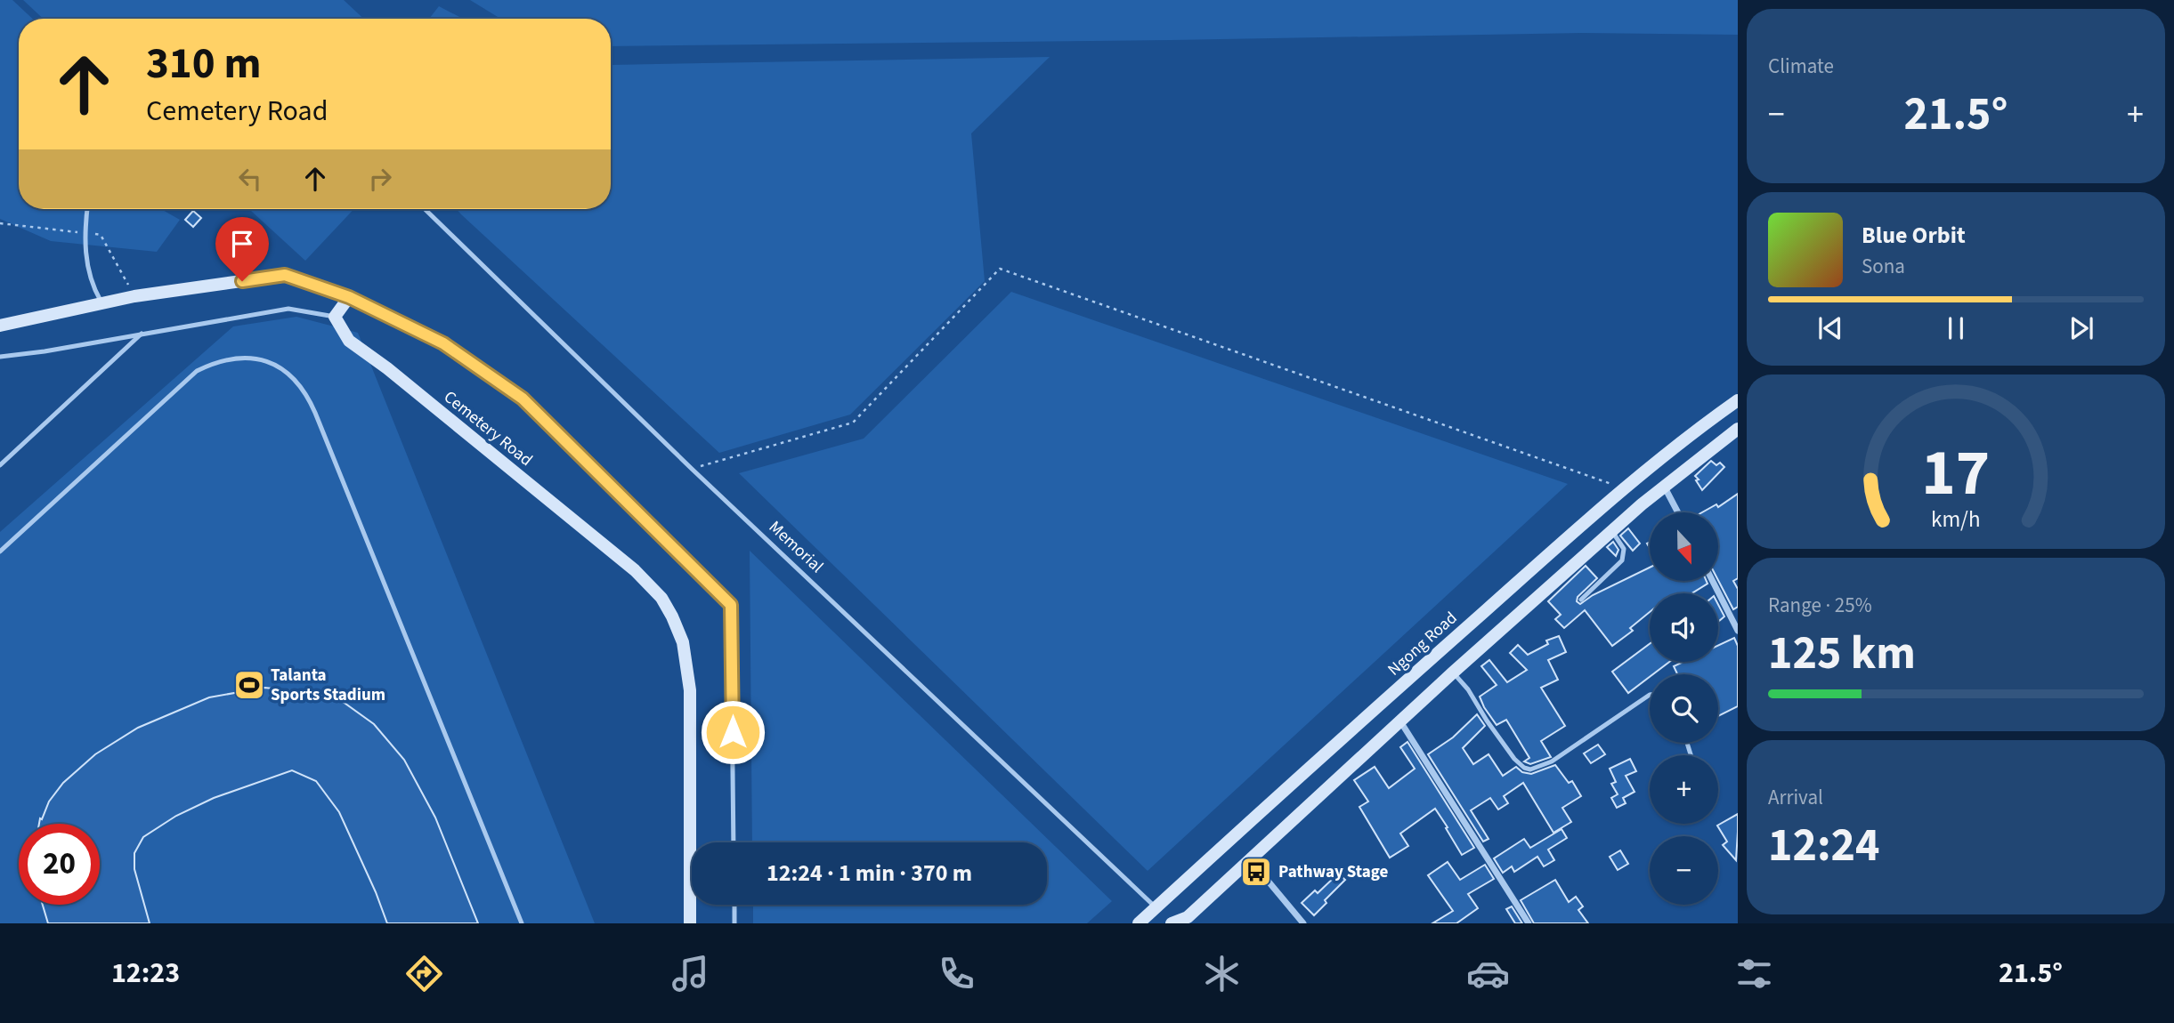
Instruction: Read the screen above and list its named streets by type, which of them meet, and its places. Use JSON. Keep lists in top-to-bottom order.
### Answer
{
  "streets": {
    "main road": ["Cemetery Road", "Ngong Road"],
    "lane": ["Memorial"]
  },
  "crossings": [
    ["Memorial", "Ngong Road"]
  ],
  "places": {
    "sports": ["Talanta Sports Stadium"],
    "bus stop": ["Pathway Stage"]
  },
  "north": "bottom",
  "page": {
    "tile": [
      "Climate",
      ["Range · 25%", "125 km"],
      ["Arrival", "12:24"]
    ],
    "turn": ["310 m", "Cemetery Road"],
    "heat": ["−", "21.5°", "+"],
    "song": ["Blue Orbit", "Sona"],
    "map_buttons": ["+", "−"],
    "limit": "20",
    "trip": "12:24 · 1 min · 370 m",
    "tabs": ["12:23", "21.5°"],
    "gauge": ["17", "km/h"]
  }
}
